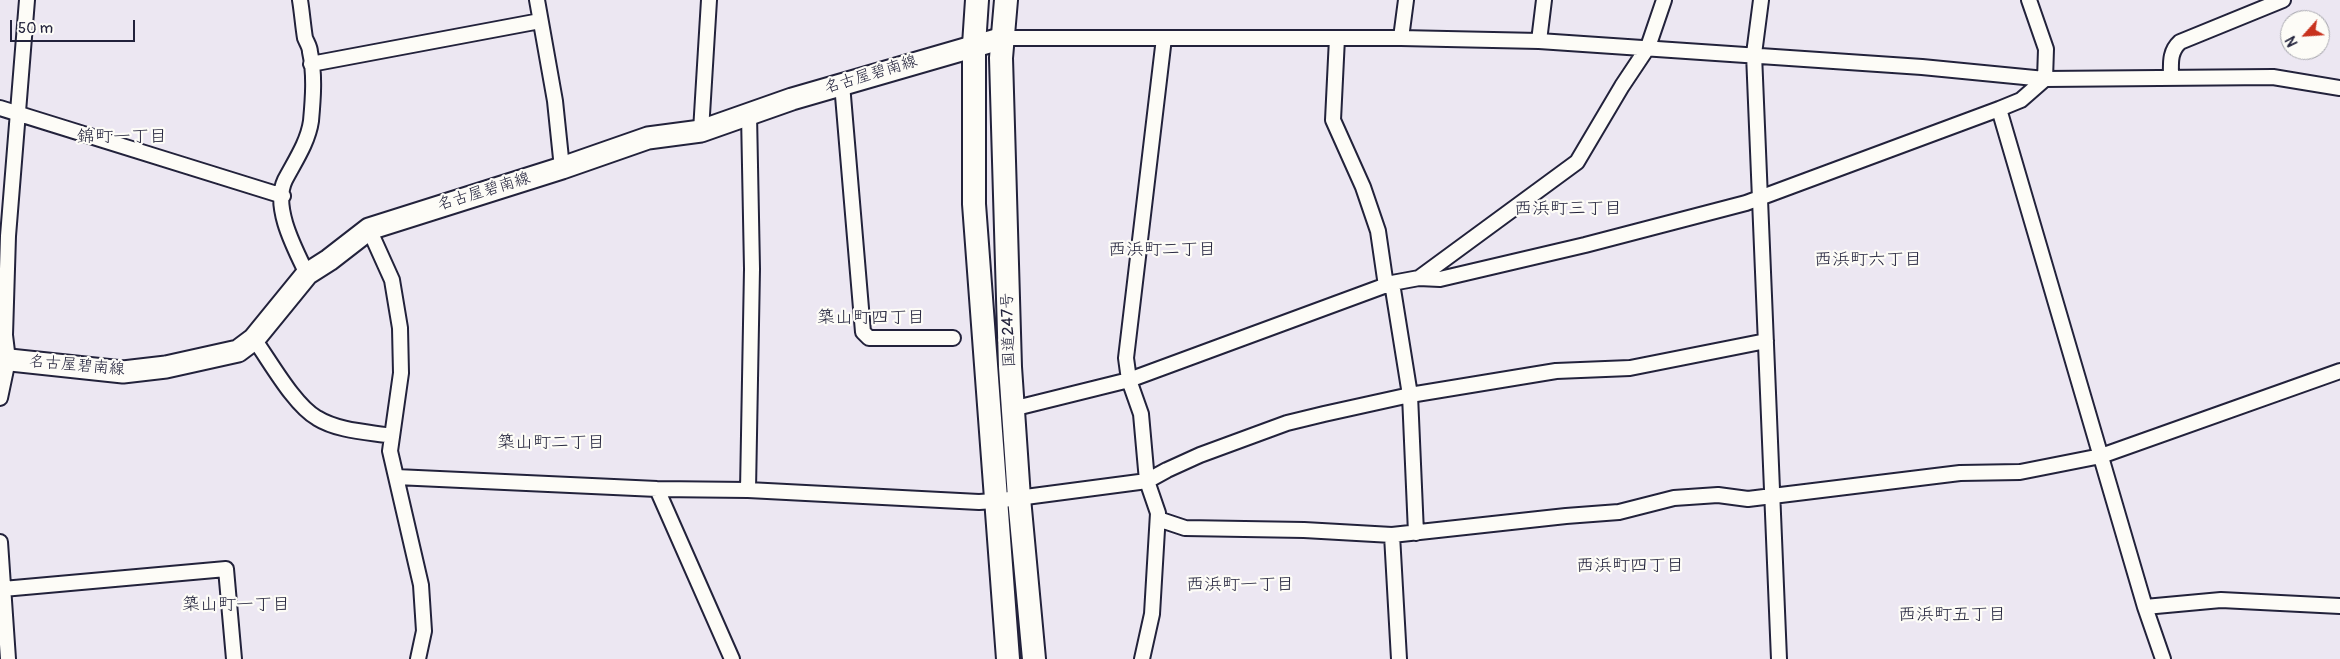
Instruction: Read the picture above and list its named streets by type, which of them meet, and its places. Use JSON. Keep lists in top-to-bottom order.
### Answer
{
  "streets": {
    "highway": ["国道247号"],
    "main road": ["名古屋碧南線"]
  },
  "crossings": [
    ["名古屋碧南線", "国道247号"]
  ],
  "districts": [
    "錦町一丁目",
    "西浜町三丁目",
    "西浜町二丁目",
    "西浜町六丁目",
    "築山町四丁目",
    "築山町二丁目",
    "西浜町四丁目",
    "西浜町一丁目",
    "築山町一丁目",
    "西浜町五丁目"
  ],
  "scale_bar": "50 m",
  "north": "bottom left"
}
